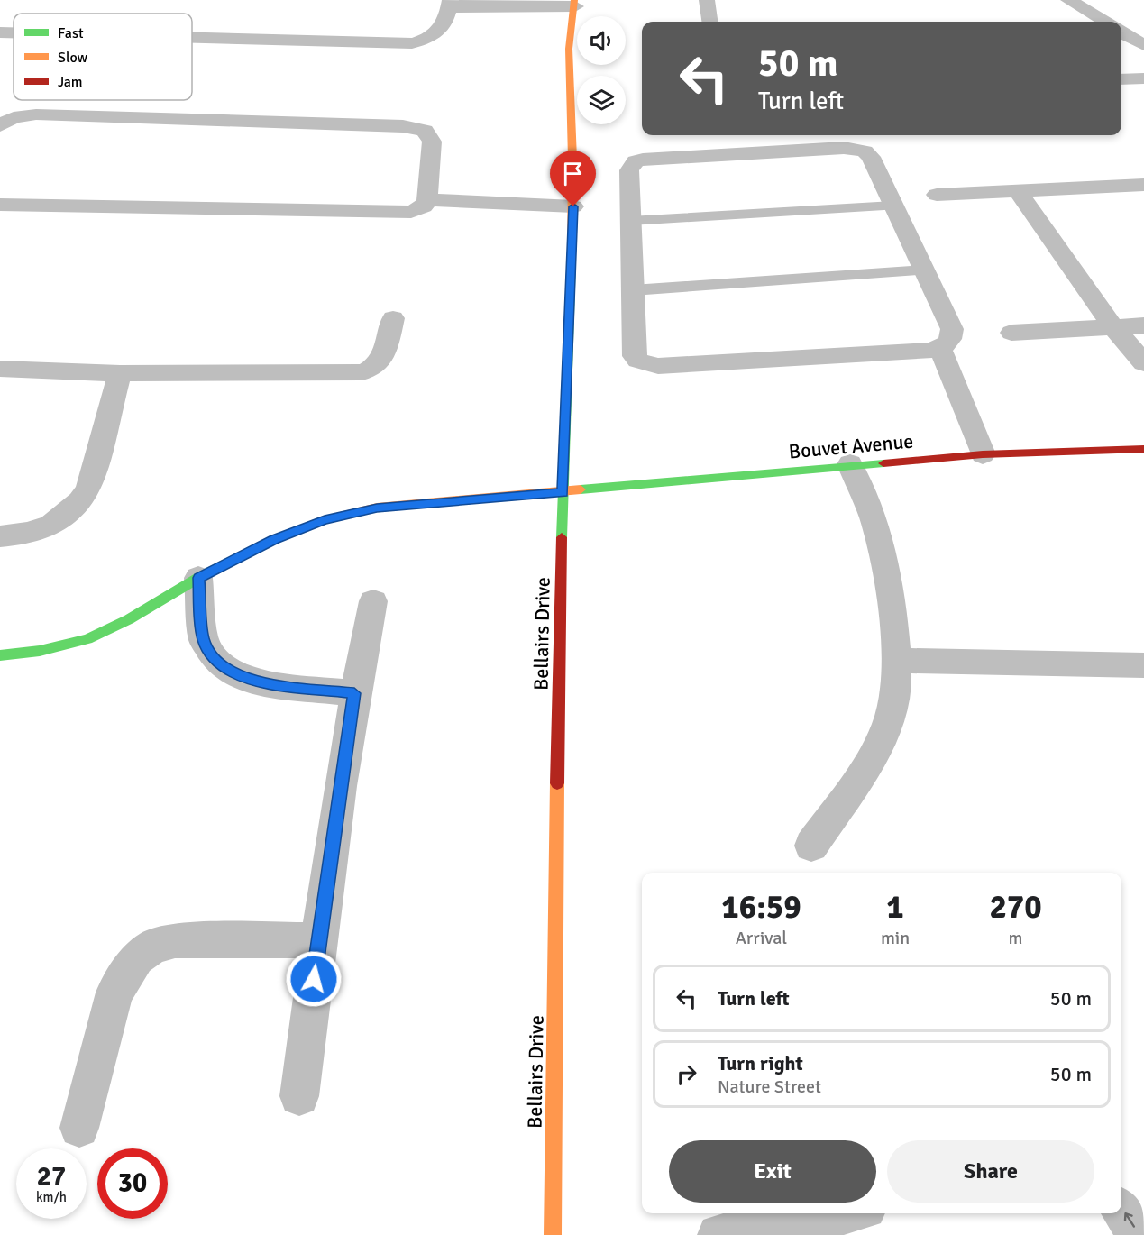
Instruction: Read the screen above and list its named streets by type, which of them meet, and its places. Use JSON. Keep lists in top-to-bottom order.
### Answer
{
  "streets": {
    "street": ["Bouvet Avenue", "Bellairs Drive"]
  },
  "crossings": [
    ["Bouvet Avenue", "Bellairs Drive"]
  ],
  "legend": ["Fast", "Slow", "Jam"],
  "page": {
    "turn": ["50 m", "Turn left"],
    "eta": [
      "16:59",
      "Arrival",
      "1",
      "min",
      "270",
      "m"
    ],
    "list": [
      {
        "name": "Turn left",
        "value": "50 m"
      },
      {
        "name": "Turn right",
        "note": "Nature Street",
        "value": "50 m"
      }
    ],
    "buttons": ["Exit", "Share"],
    "speed": "27 km/h",
    "limit": "30"
  }
}
